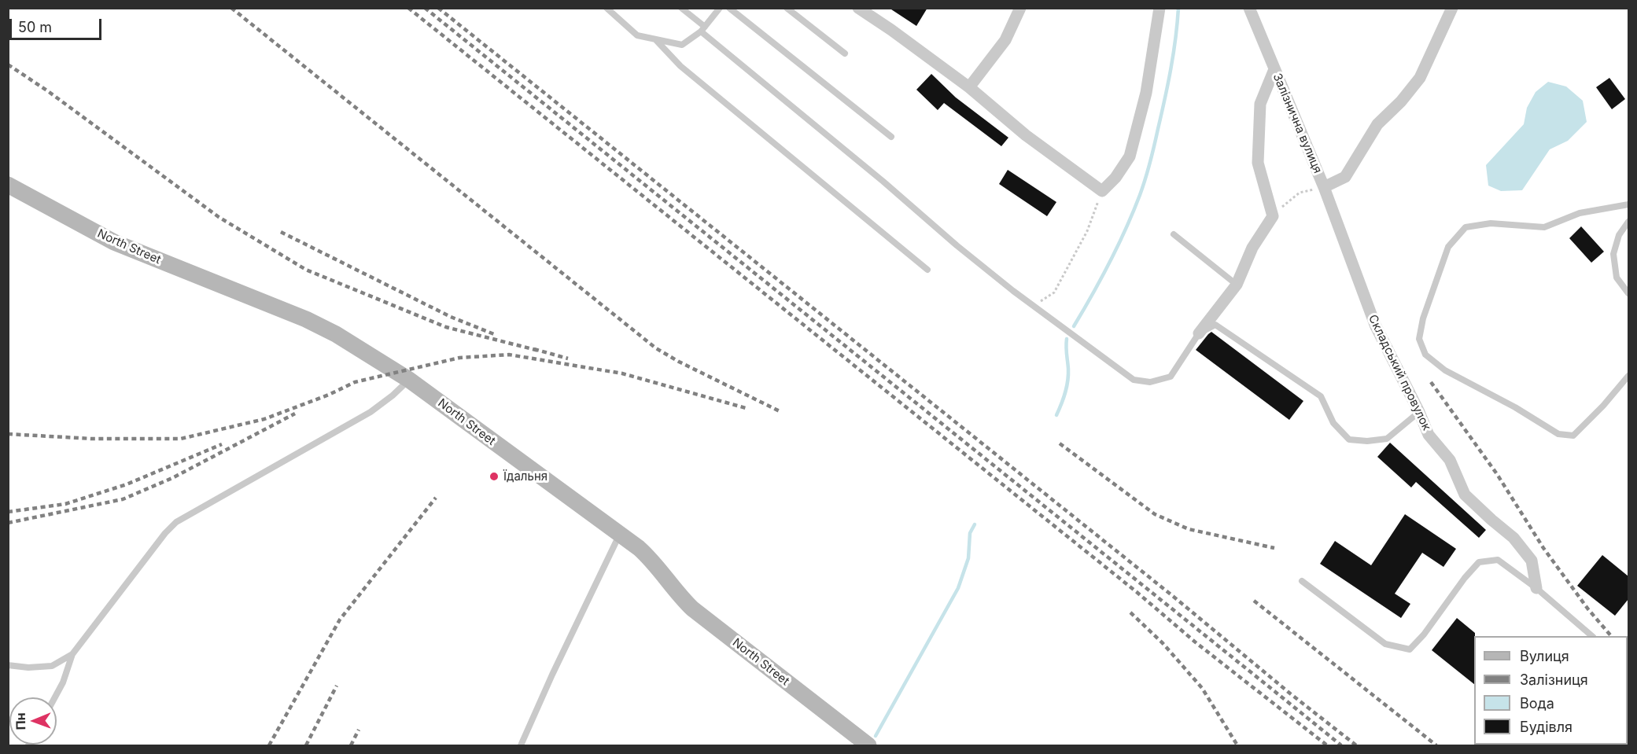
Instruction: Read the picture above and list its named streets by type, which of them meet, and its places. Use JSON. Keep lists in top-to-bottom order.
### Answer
{
  "streets": {
    "street": ["Залізнична вулиця", "North Street", "Складський провулок"]
  },
  "crossings": [
    ["Залізнична вулиця", "Складський провулок"]
  ],
  "places": ["Їдальня"],
  "legend": [
    "Вулиця",
    "Залізниця",
    "Вода",
    "Будівля"
  ],
  "scale_bar": "50 m",
  "north": "left"
}
